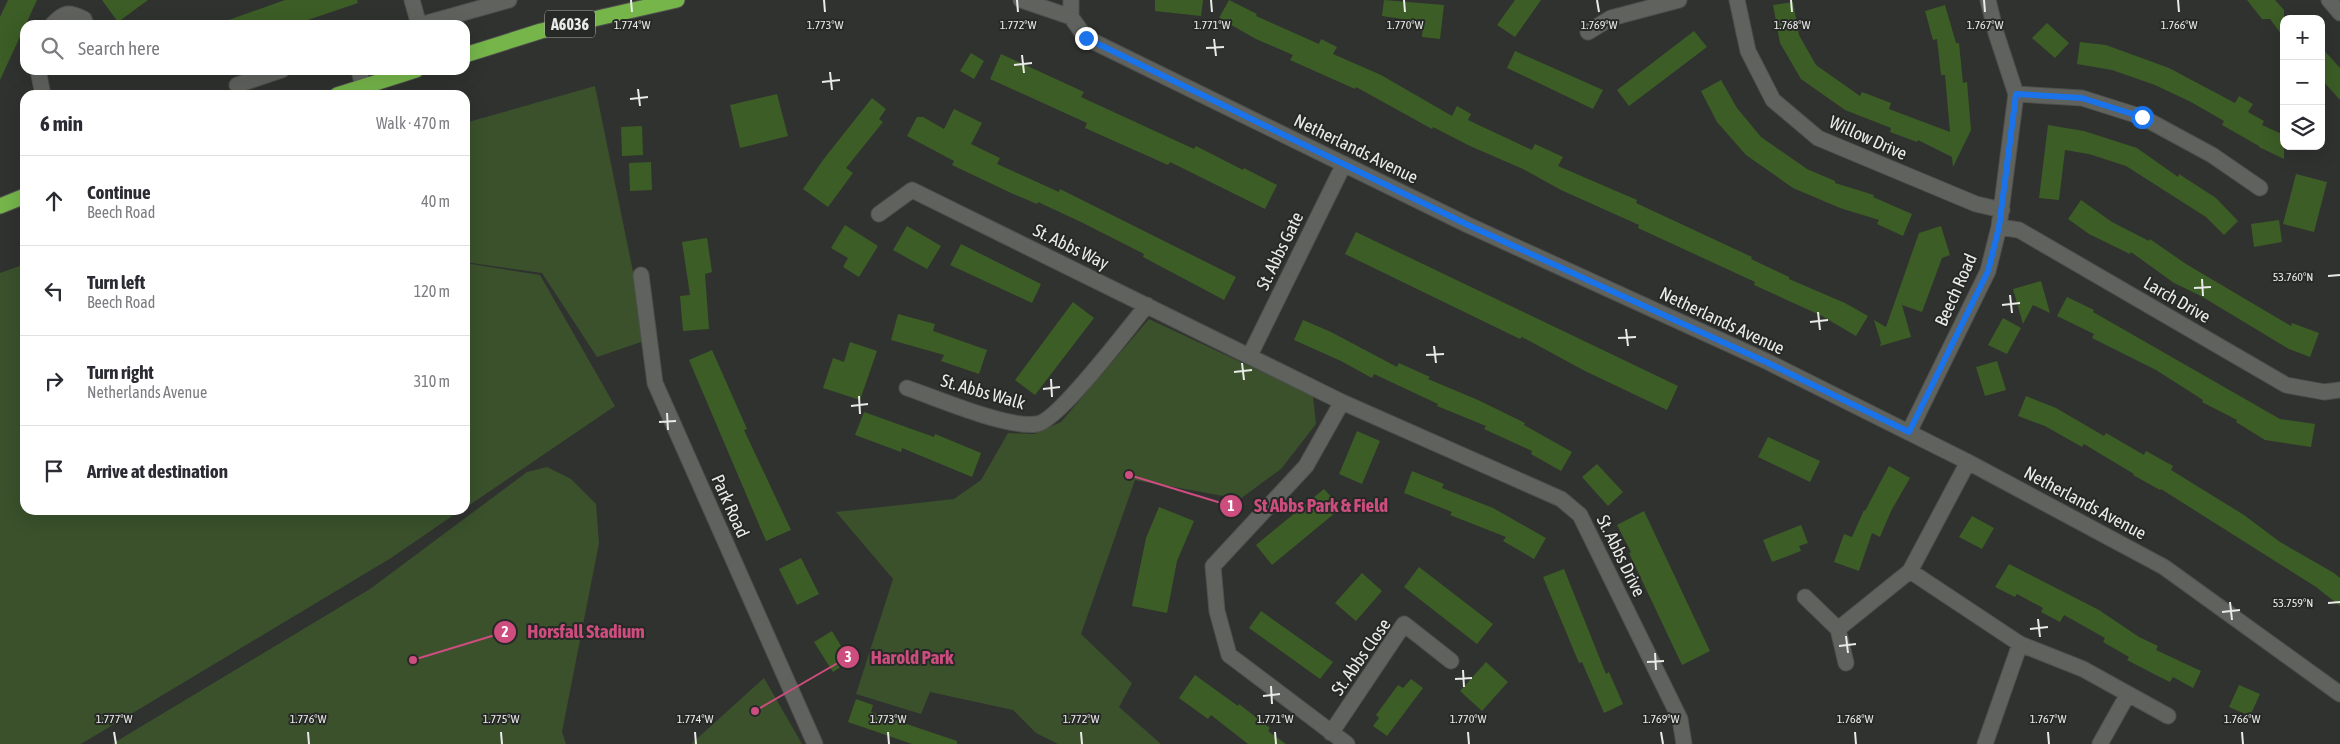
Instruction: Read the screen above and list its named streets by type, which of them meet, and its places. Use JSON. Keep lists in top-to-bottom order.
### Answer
{
  "streets": {
    "highway": ["A6036"],
    "street": [
      "Willow Drive",
      "Netherlands Avenue",
      "St. Abbs Way",
      "St. Abbs Gate",
      "Beech Road",
      "Larch Drive",
      "St. Abbs Walk",
      "Park Road",
      "St. Abbs Drive",
      "St. Abbs Close"
    ]
  },
  "crossings": [
    ["Willow Drive", "Beech Road"],
    ["Netherlands Avenue", "St. Abbs Gate"],
    ["Netherlands Avenue", "Beech Road"],
    ["St. Abbs Way", "St. Abbs Gate"],
    ["St. Abbs Way", "St. Abbs Walk"],
    ["St. Abbs Way", "St. Abbs Drive"],
    ["St. Abbs Gate", "St. Abbs Drive"],
    ["Beech Road", "Larch Drive"]
  ],
  "places": ["St Abbs Park & Field", "Horsfall Stadium", "Harold Park"],
  "page": {
    "map_buttons": ["+", "−"],
    "search": "Search here",
    "heading": ["6 min", "Walk · 470 m"],
    "list": [
      ["Continue", "Beech Road", "40 m"],
      ["Turn left", "Beech Road", "120 m"],
      ["Turn right", "Netherlands Avenue", "310 m"],
      "Arrive at destination"
    ]
  },
  "coordinates": [
    "1.774°W",
    "1.773°W",
    "1.772°W",
    "1.771°W",
    "1.770°W",
    "1.769°W",
    "1.768°W",
    "1.767°W",
    "1.766°W",
    "53.760°N",
    "53.759°N",
    "1.777°W",
    "1.776°W",
    "1.775°W"
  ]
}
